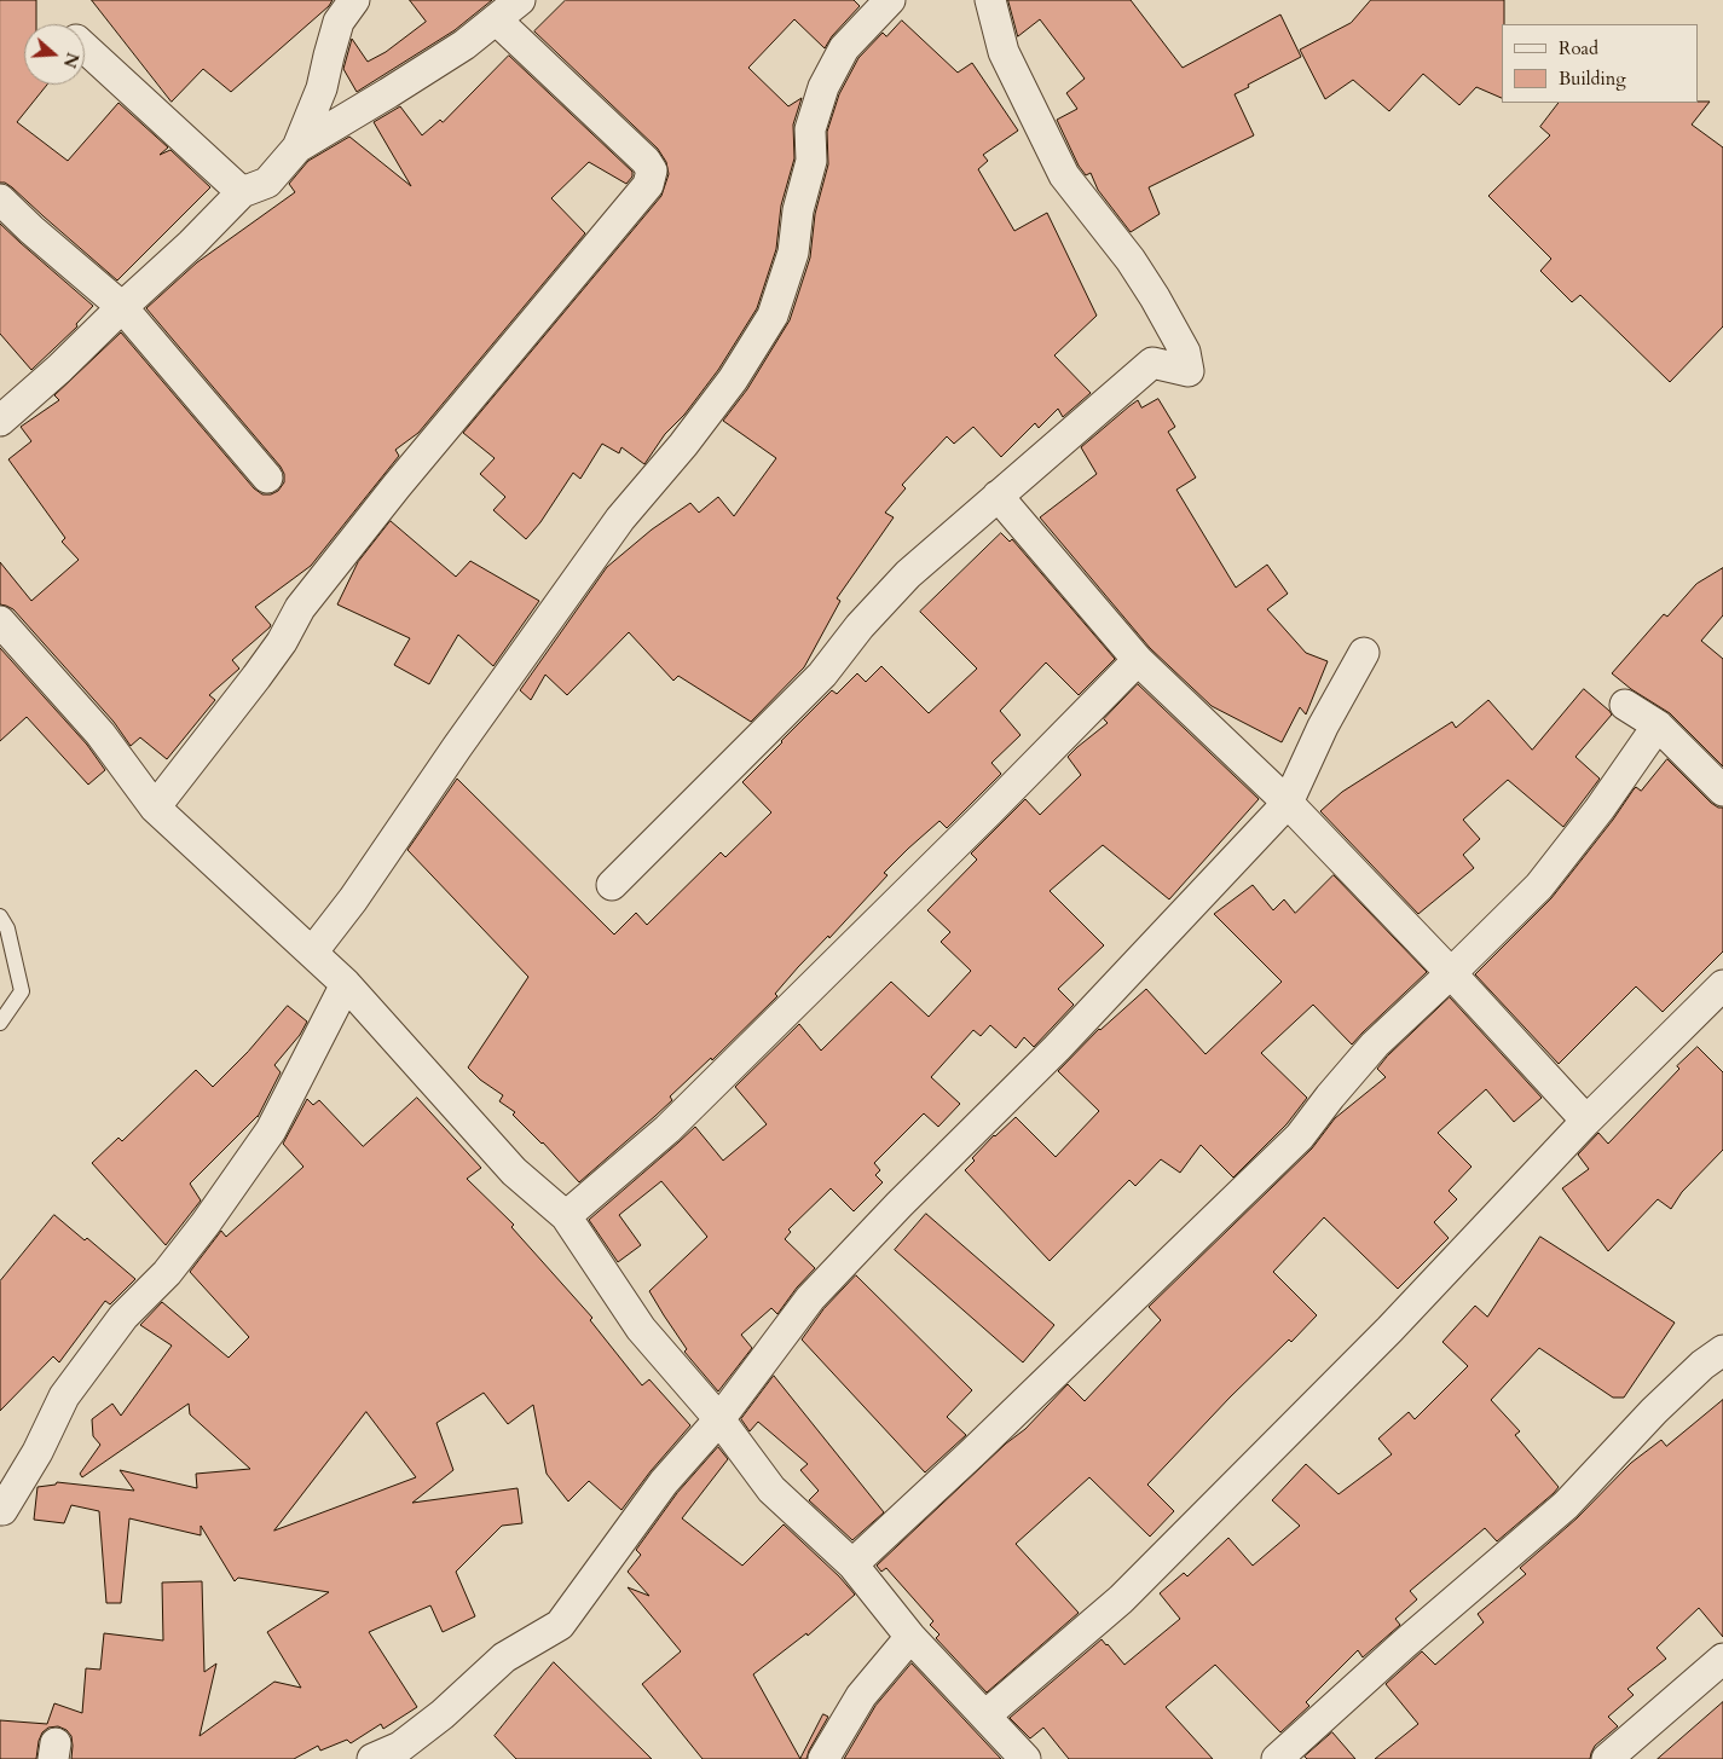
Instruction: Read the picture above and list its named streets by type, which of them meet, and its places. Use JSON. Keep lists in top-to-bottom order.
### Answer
{
  "legend": ["Road", "Building"],
  "north": "right"
}
